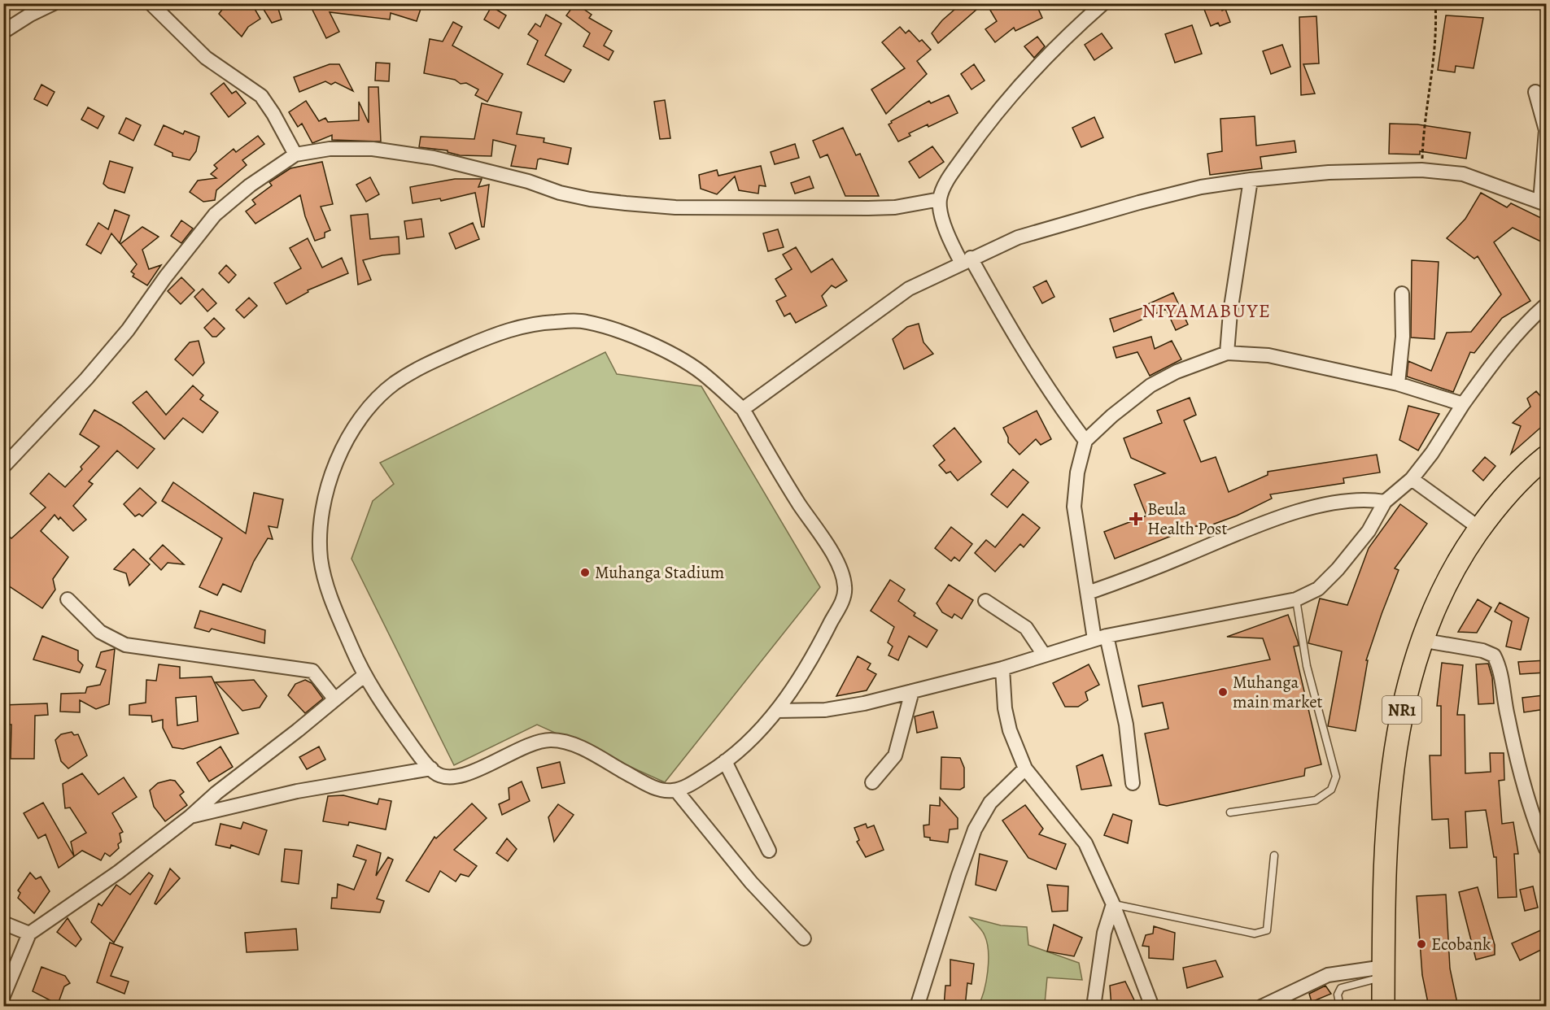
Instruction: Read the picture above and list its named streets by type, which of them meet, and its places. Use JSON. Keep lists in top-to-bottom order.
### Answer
{
  "streets": {
    "highway": ["NR1"]
  },
  "districts": ["NIYAMABUYE"],
  "places": {
    "health": ["Beula Health Post"],
    "other": ["Muhanga Stadium", "Muhanga main market", "Ecobank"]
  }
}
